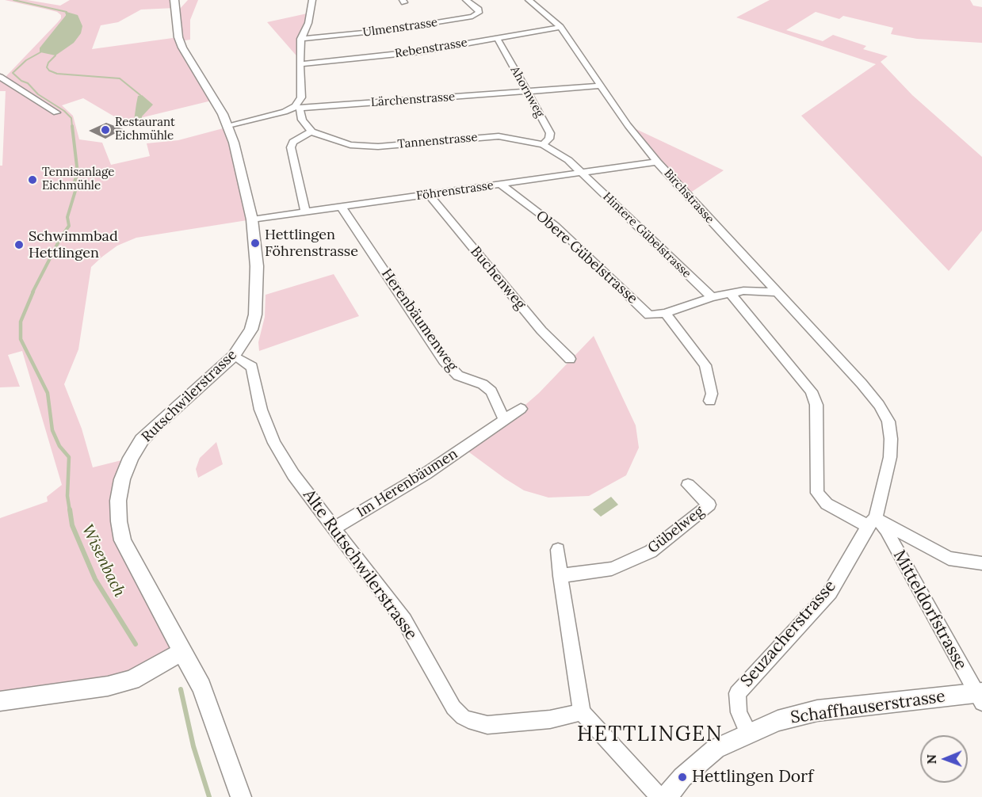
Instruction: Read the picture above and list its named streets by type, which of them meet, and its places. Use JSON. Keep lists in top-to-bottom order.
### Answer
{
  "streets": {
    "street": [
      "Ulmenstrasse",
      "Rebenstrasse",
      "Ahornweg",
      "Lärchenstrasse",
      "Tannenstrasse",
      "Föhrenstrasse",
      "Birchstrasse",
      "Hintere Gübelstrasse",
      "Obere Gübelstrasse",
      "Buchenweg",
      "Herenbäumenweg",
      "Rutschwilerstrasse",
      "Im Herenbäumen",
      "Gübelweg",
      "Alte Rutschwilerstrasse",
      "Mitteldorfstrasse",
      "Seuzacherstrasse",
      "Schaffhauserstrasse"
    ]
  },
  "crossings": [
    ["Rebenstrasse", "Ahornweg"],
    ["Rebenstrasse", "Birchstrasse"],
    ["Ahornweg", "Lärchenstrasse"],
    ["Ahornweg", "Tannenstrasse"],
    ["Lärchenstrasse", "Birchstrasse"],
    ["Lärchenstrasse", "Rutschwilerstrasse"],
    ["Tannenstrasse", "Föhrenstrasse"],
    ["Tannenstrasse", "Hintere Gübelstrasse"],
    ["Föhrenstrasse", "Birchstrasse"],
    ["Föhrenstrasse", "Hintere Gübelstrasse"],
    ["Föhrenstrasse", "Obere Gübelstrasse"],
    ["Föhrenstrasse", "Buchenweg"],
    ["Föhrenstrasse", "Herenbäumenweg"],
    ["Föhrenstrasse", "Rutschwilerstrasse"],
    ["Birchstrasse", "Seuzacherstrasse"],
    ["Herenbäumenweg", "Im Herenbäumen"],
    ["Rutschwilerstrasse", "Alte Rutschwilerstrasse"],
    ["Im Herenbäumen", "Alte Rutschwilerstrasse"],
    ["Mitteldorfstrasse", "Seuzacherstrasse"],
    ["Mitteldorfstrasse", "Schaffhauserstrasse"],
    ["Seuzacherstrasse", "Schaffhauserstrasse"]
  ],
  "districts": ["HETTLINGEN"],
  "water": ["Wisenbach"],
  "places": [
    "Restaurant Eichmühle",
    "Tennisanlage Eichmühle",
    "Hettlingen Föhrenstrasse",
    "Schwimmbad Hettlingen",
    "Hettlingen Dorf"
  ],
  "north": "left"
}
